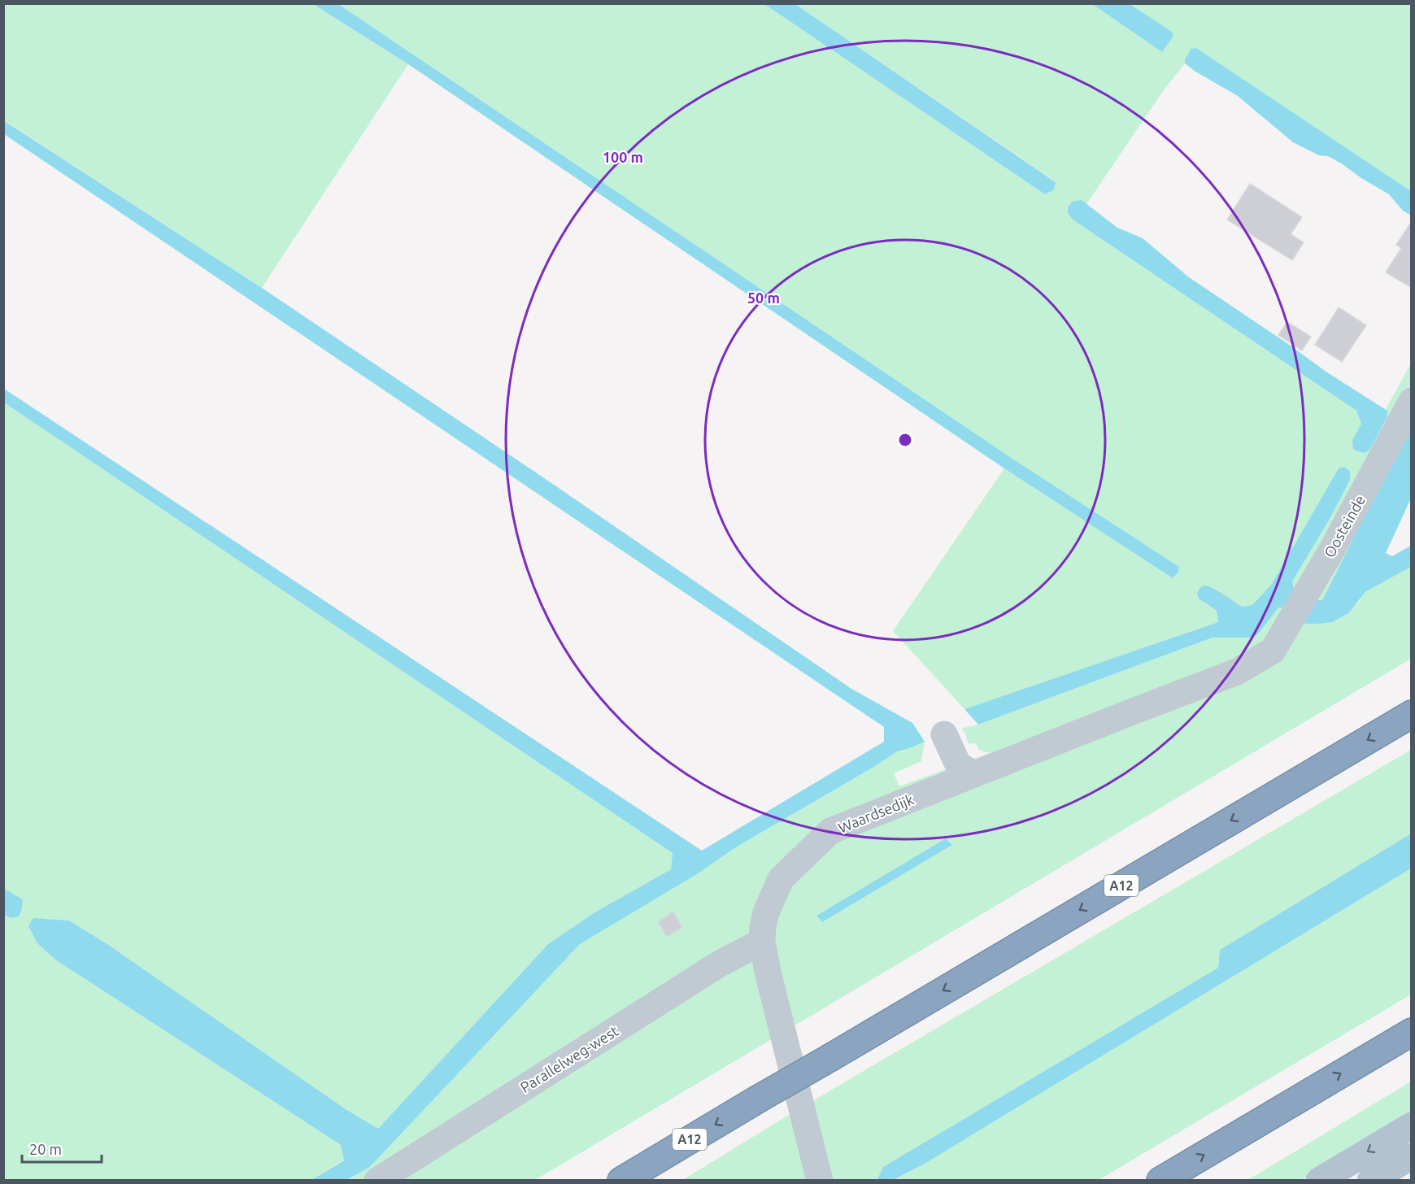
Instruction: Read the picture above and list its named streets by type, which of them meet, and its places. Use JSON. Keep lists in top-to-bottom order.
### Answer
{
  "streets": {
    "highway": ["A12"],
    "street": ["Oosteinde", "Waardsedijk", "Parallelweg-west"]
  },
  "crossings": [
    ["Oosteinde", "Waardsedijk"],
    ["Waardsedijk", "Parallelweg-west"]
  ],
  "scale_bar": "20 m",
  "rings": ["100 m", "50 m"]
}
